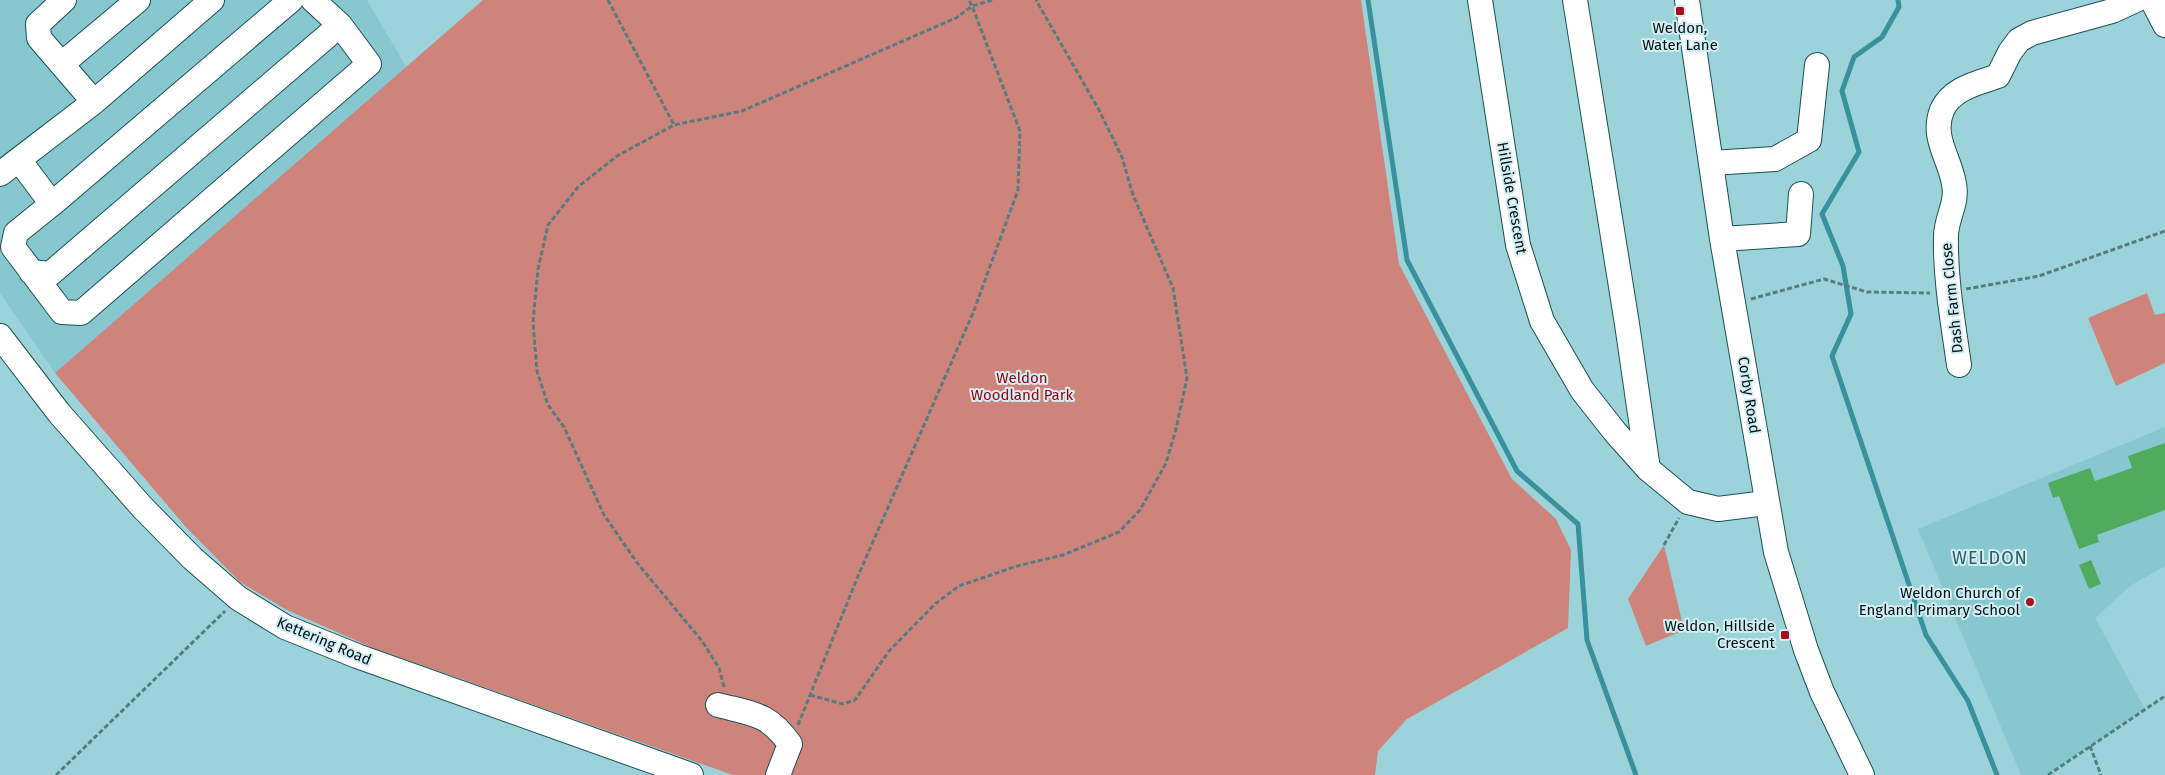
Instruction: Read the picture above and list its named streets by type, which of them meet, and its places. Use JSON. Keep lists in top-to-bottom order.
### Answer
{
  "streets": {
    "street": [
      "Hillside Crescent",
      "Dash Farm Close",
      "Corby Road",
      "Kettering Road"
    ]
  },
  "crossings": [
    ["Hillside Crescent", "Corby Road"]
  ],
  "districts": ["WELDON"],
  "parks": ["Weldon Woodland Park"],
  "places": {
    "transit": ["Weldon, Water Lane", "Weldon, Hillside Crescent"],
    "other": ["Weldon Church of England Primary School"]
  }
}
